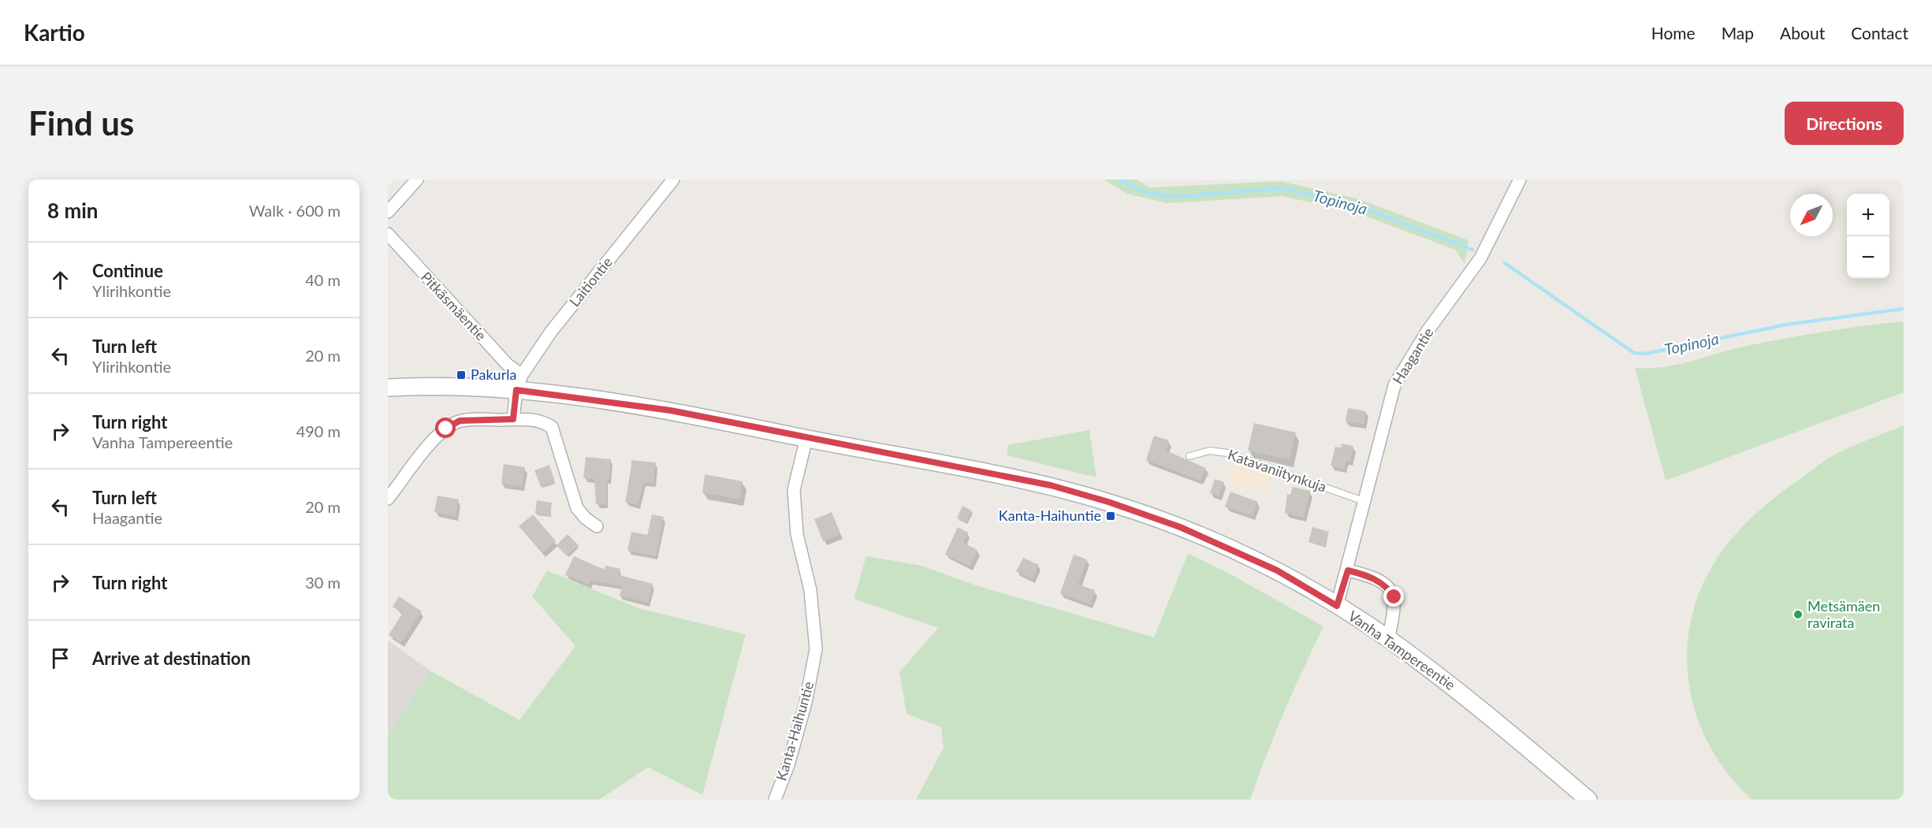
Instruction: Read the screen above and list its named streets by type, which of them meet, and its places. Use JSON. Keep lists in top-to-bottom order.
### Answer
{
  "streets": {
    "main road": ["Vanha Tampereentie"],
    "street": [
      "Laitiontie",
      "Pitkäsmäentie",
      "Haagantie",
      "Kanta-Haihuntie"
    ],
    "lane": ["Katavaniitynkuja"]
  },
  "crossings": [
    ["Laitiontie", "Pitkäsmäentie"],
    ["Laitiontie", "Vanha Tampereentie"],
    ["Pitkäsmäentie", "Vanha Tampereentie"],
    ["Haagantie", "Katavaniitynkuja"],
    ["Haagantie", "Vanha Tampereentie"],
    ["Vanha Tampereentie", "Kanta-Haihuntie"]
  ],
  "water": ["Topinoja"],
  "places": {
    "transit": ["Pakurla", "Kanta-Haihuntie"],
    "other": ["Metsämäen ravirata"]
  },
  "north": "bottom left",
  "page": {
    "header": "Kartio",
    "nav": [
      "Home",
      "Map",
      "About",
      "Contact"
    ],
    "buttons": "Directions",
    "title": "Find us",
    "heading": ["8 min", "Walk · 600 m"],
    "map_buttons": ["+", "−"],
    "list": [
      ["Continue", "Ylirihkontie", "40 m"],
      ["Turn left", "Ylirihkontie", "20 m"],
      ["Turn right", "Vanha Tampereentie", "490 m"],
      ["Turn left", "Haagantie", "20 m"],
      ["Turn right", "30 m"],
      "Arrive at destination"
    ]
  }
}
